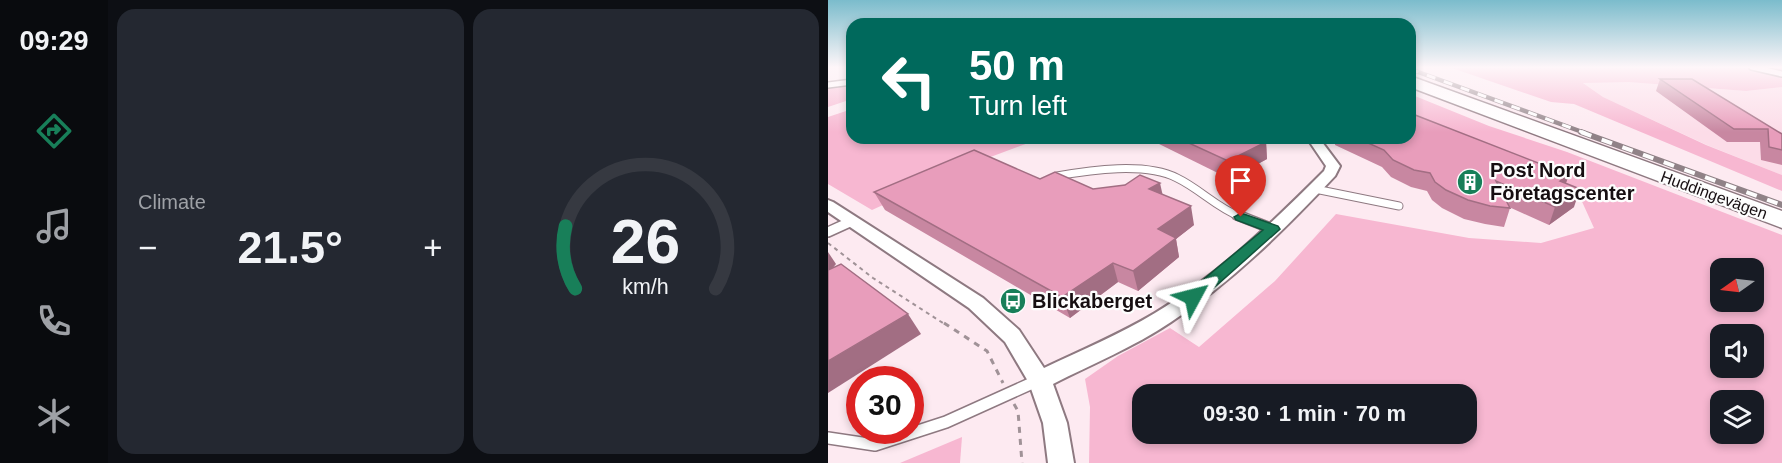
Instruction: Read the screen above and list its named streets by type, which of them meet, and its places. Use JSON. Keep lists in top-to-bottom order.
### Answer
{
  "streets": {
    "main road": ["Huddingevägen"]
  },
  "places": {
    "building": ["Post Nord Företagscenter"],
    "bus stop": ["Blickaberget"]
  },
  "north": "left",
  "page": {
    "tabs": "09:29",
    "tile": "Climate",
    "turn": ["50 m", "Turn left"],
    "heat": ["−", "21.5°", "+"],
    "limit": "30",
    "trip": "09:30 · 1 min · 70 m",
    "gauge": ["26", "km/h"]
  }
}
